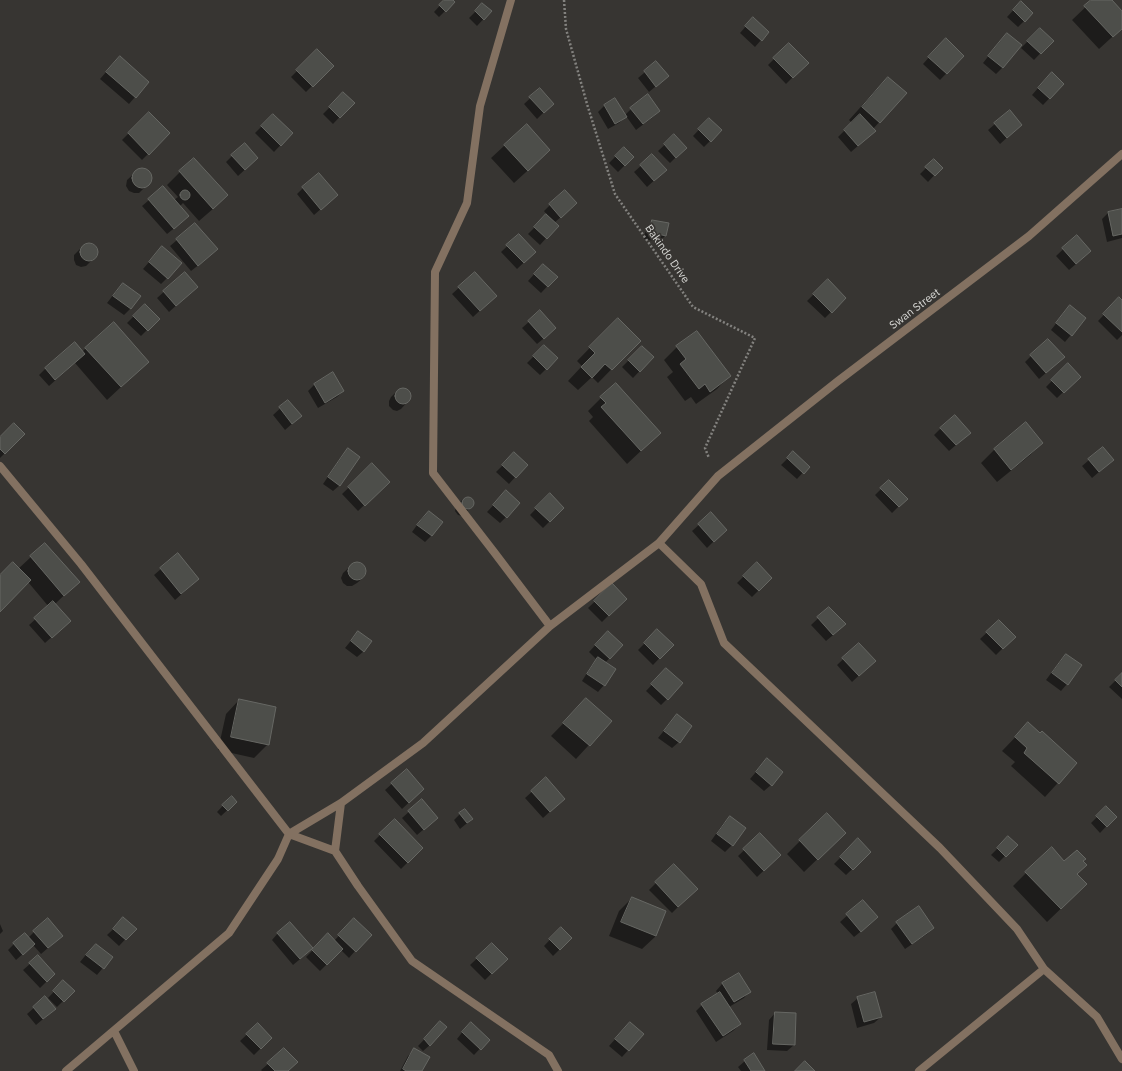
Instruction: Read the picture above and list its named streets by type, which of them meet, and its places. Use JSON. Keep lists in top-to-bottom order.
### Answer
{
  "streets": {
    "street": ["Swan Street"],
    "path": ["Bakindo Drive"]
  },
  "crossings": [
    ["Bakindo Drive", "Swan Street"]
  ]
}
